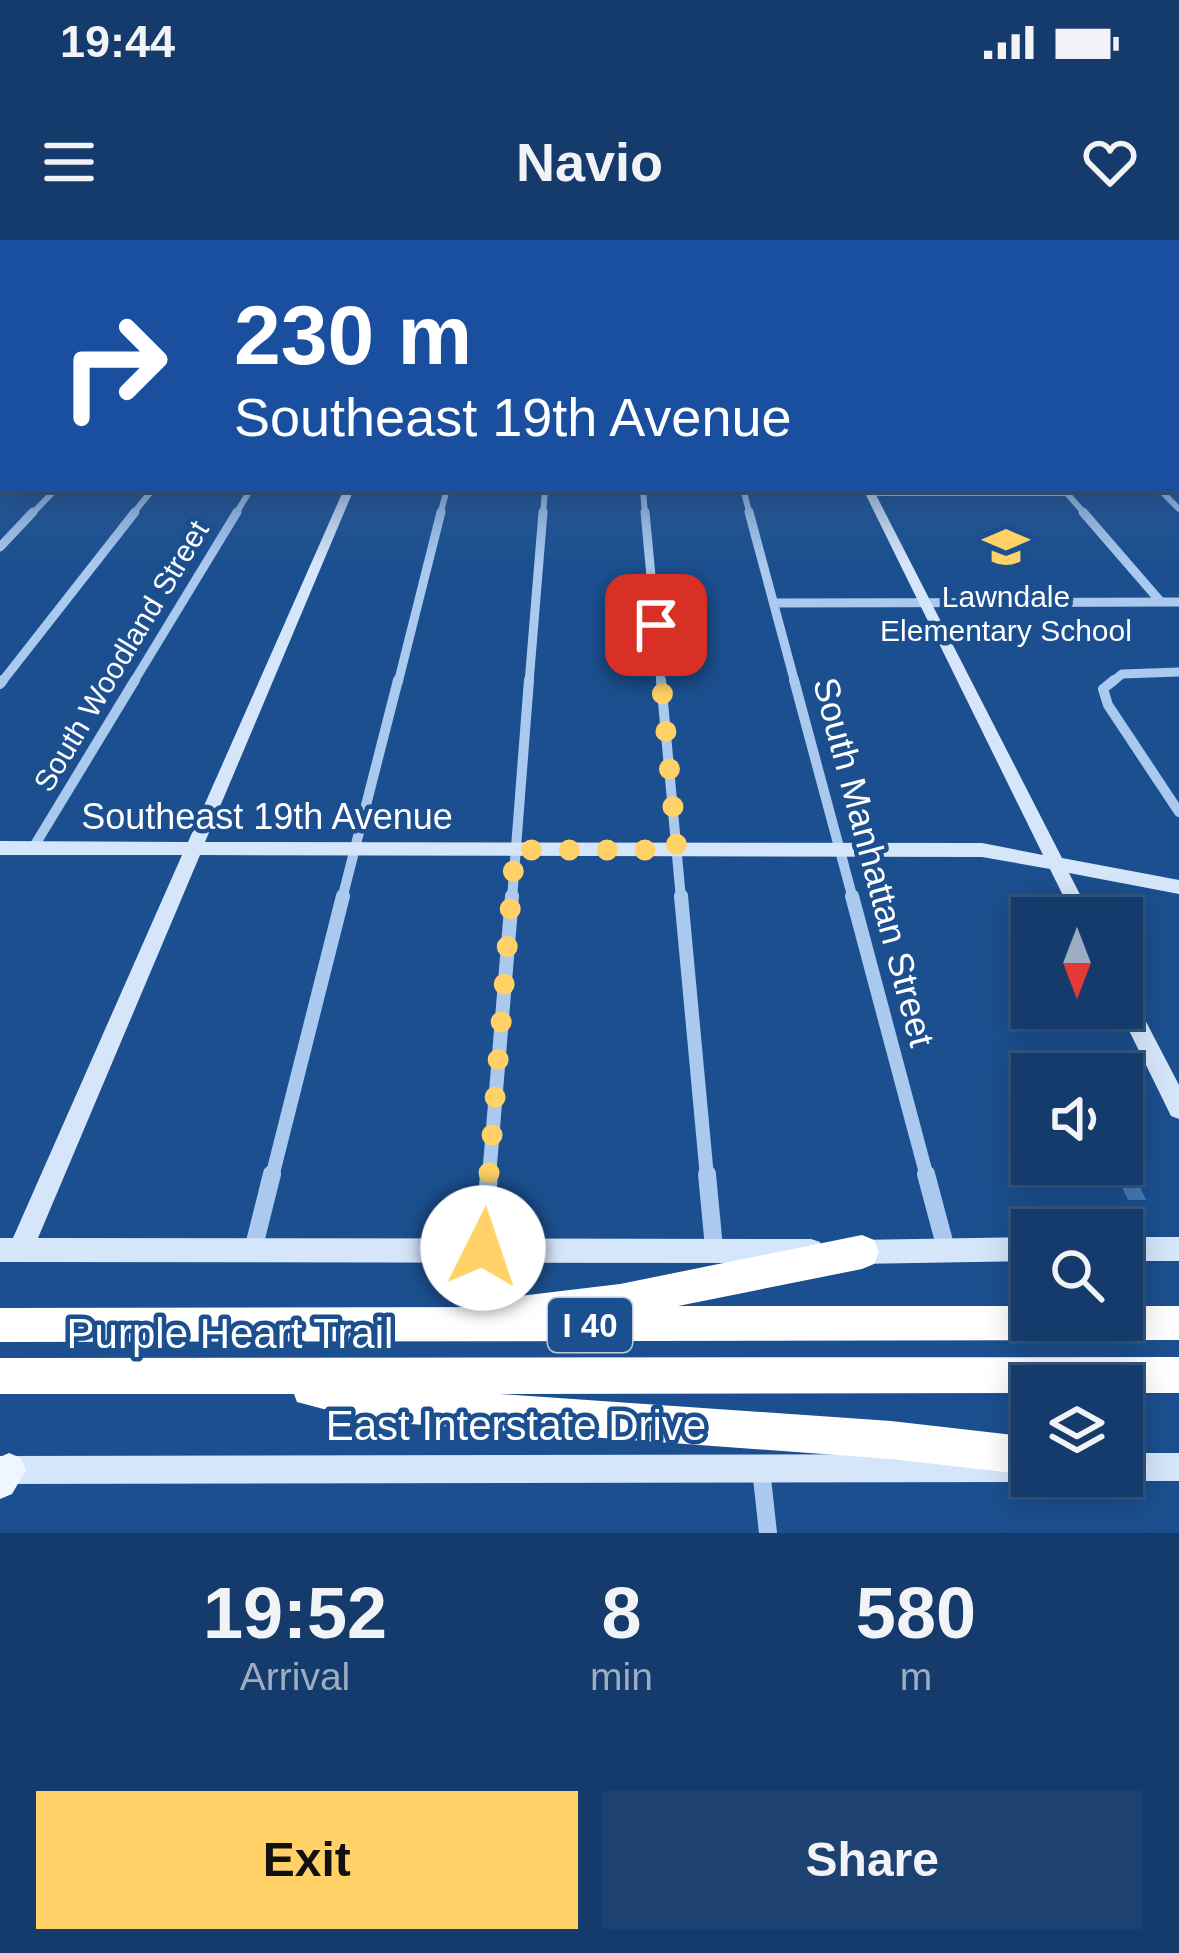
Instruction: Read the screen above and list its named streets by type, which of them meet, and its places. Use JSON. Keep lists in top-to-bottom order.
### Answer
{
  "streets": {
    "highway": ["I 40", "Purple Heart Trail"],
    "street": [
      "South Woodland Street",
      "Southeast 19th Avenue",
      "South Manhattan Street",
      "East Interstate Drive"
    ]
  },
  "crossings": [
    ["South Woodland Street", "Southeast 19th Avenue"],
    ["Southeast 19th Avenue", "South Manhattan Street"]
  ],
  "places": {
    "school or university": ["Lawndale Elementary School"]
  },
  "north": "bottom",
  "page": {
    "status": "19:44",
    "header": "Navio",
    "turn": ["230 m", "Southeast 19th Avenue"],
    "eta": [
      "19:52",
      "Arrival",
      "8",
      "min",
      "580",
      "m"
    ],
    "buttons": ["Exit", "Share"]
  }
}
